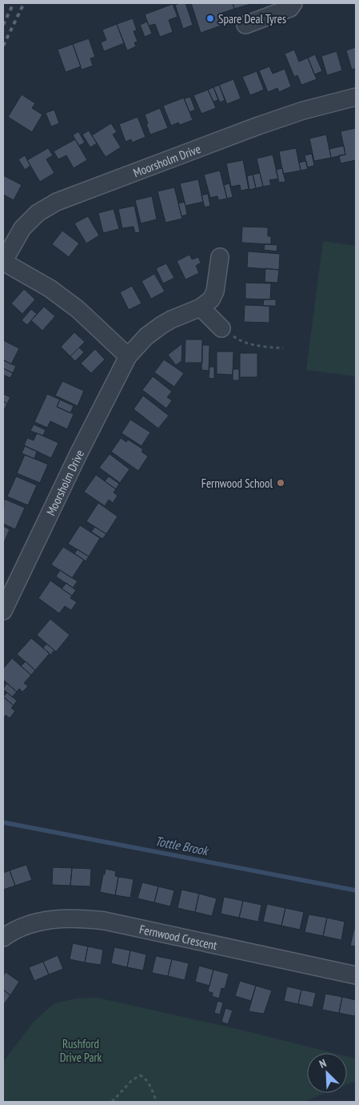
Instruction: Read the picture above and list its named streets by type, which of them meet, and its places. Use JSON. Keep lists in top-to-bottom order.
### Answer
{
  "streets": {
    "street": ["Moorsholm Drive", "Fernwood Crescent"]
  },
  "water": ["Tottle Brook"],
  "parks": ["Rushford Drive Park"],
  "places": ["Spare Deal Tyres", "Fernwood School"],
  "north": "top left"
}
